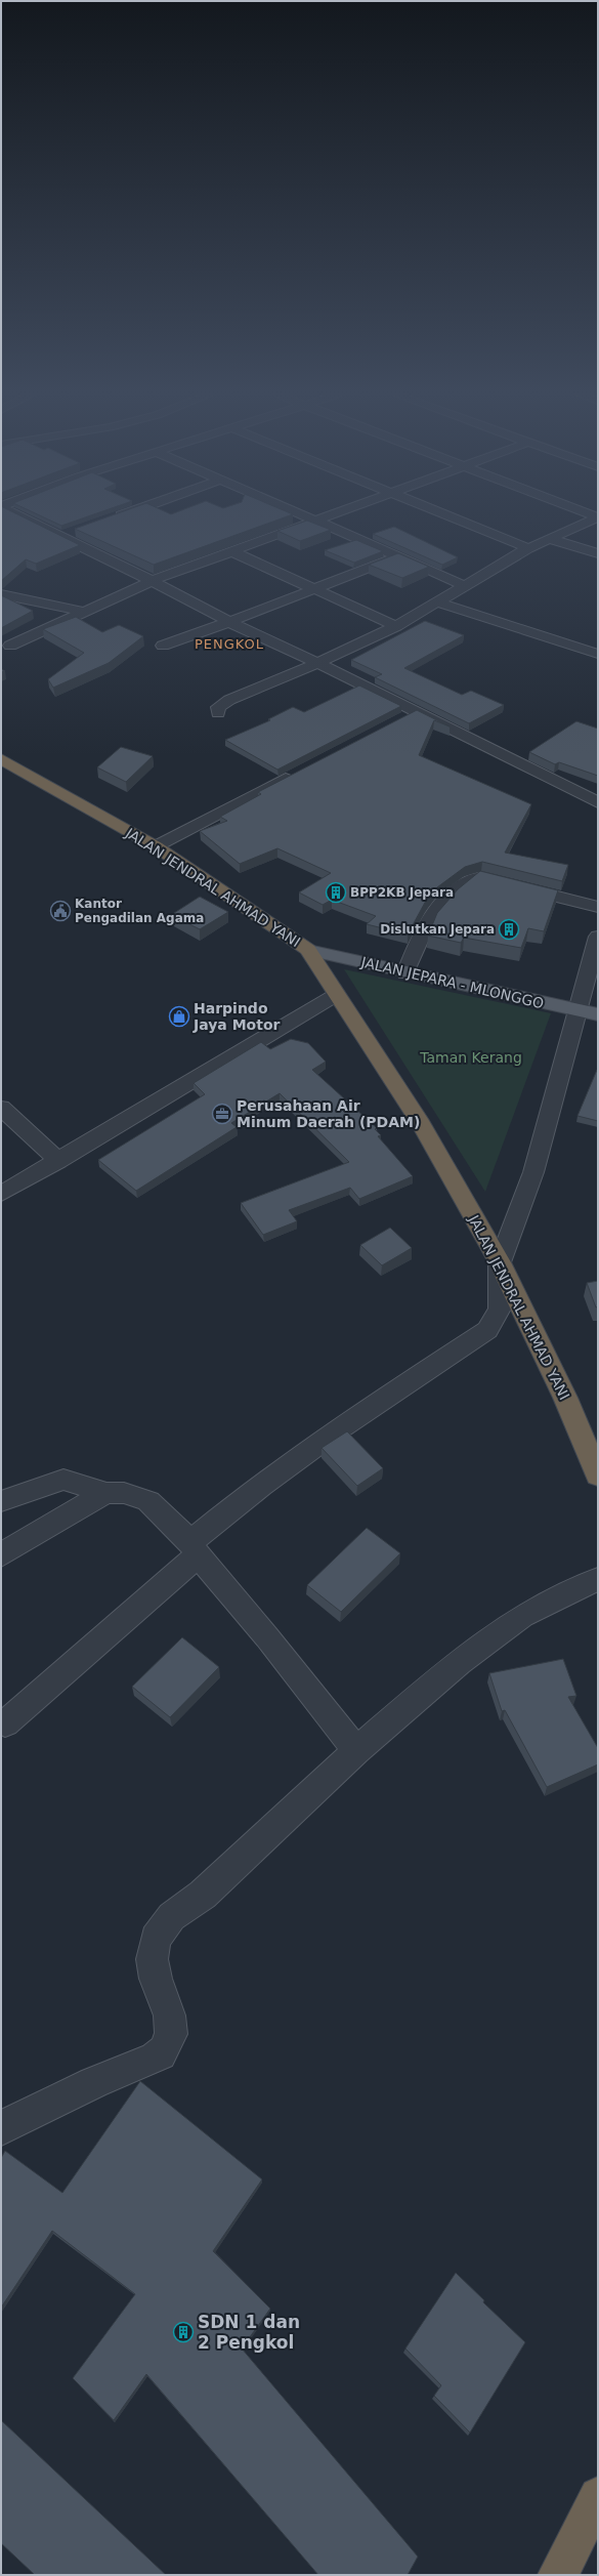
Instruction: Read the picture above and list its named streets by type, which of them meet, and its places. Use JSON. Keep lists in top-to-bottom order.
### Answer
{
  "streets": {
    "highway": ["JALAN JENDRAL AHMAD YANI"],
    "main road": ["JALAN JEPARA - MLONGGO"]
  },
  "crossings": [
    ["JALAN JENDRAL AHMAD YANI", "JALAN JEPARA - MLONGGO"]
  ],
  "districts": ["PENGKOL"],
  "parks": ["Taman Kerang"],
  "places": {
    "building": ["BPP2KB Jepara", "Dislutkan Jepara", "SDN 1 dan 2 Pengkol"],
    "public building": ["Kantor Pengadilan Agama"],
    "shop": ["Harpindo Jaya Motor"],
    "office": ["Perusahaan Air Minum Daerah (PDAM)"]
  }
}
